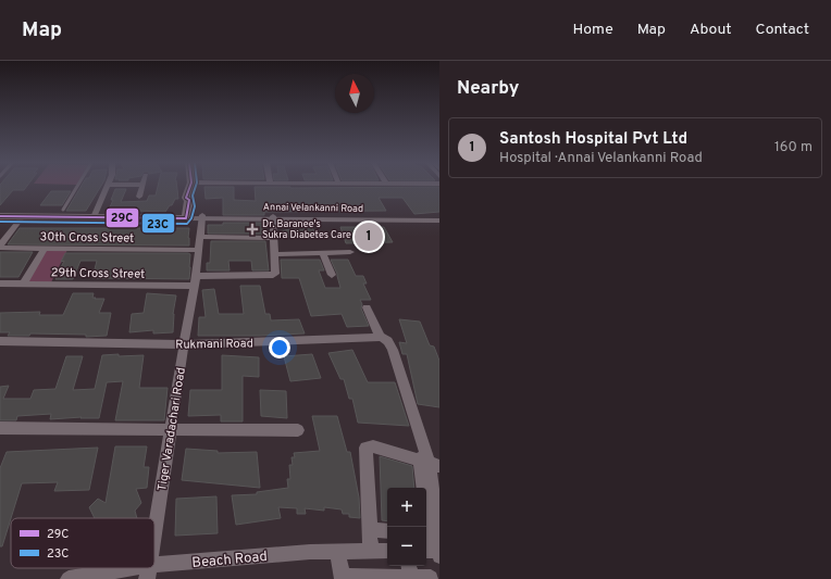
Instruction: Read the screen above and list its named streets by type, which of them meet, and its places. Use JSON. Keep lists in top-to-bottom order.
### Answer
{
  "streets": {
    "street": [
      "Annai Velankanni Road",
      "30th Cross Street",
      "29th Cross Street",
      "Rukmani Road",
      "Tiger Varadachari Road",
      "Beach Road"
    ]
  },
  "crossings": [
    ["Annai Velankanni Road", "Tiger Varadachari Road"],
    ["30th Cross Street", "Tiger Varadachari Road"],
    ["29th Cross Street", "Tiger Varadachari Road"],
    ["Rukmani Road", "Tiger Varadachari Road"]
  ],
  "places": {
    "health": ["Dr. Baranee's Sukra Diabetes Care"]
  },
  "lines": ["transit line 29C", "transit line 23C"],
  "legend": ["29C", "23C"],
  "north": "top",
  "page": {
    "header": "Map",
    "nav": [
      "Home",
      "Map",
      "About",
      "Contact"
    ],
    "heading": "Nearby",
    "list": [
      {
        "mark": "1",
        "name": "Santosh Hospital Pvt Ltd",
        "note": "Hospital · Annai Velankanni Road",
        "value": "160 m"
      }
    ],
    "pins": "1",
    "map_buttons": ["+", "−"]
  }
}
